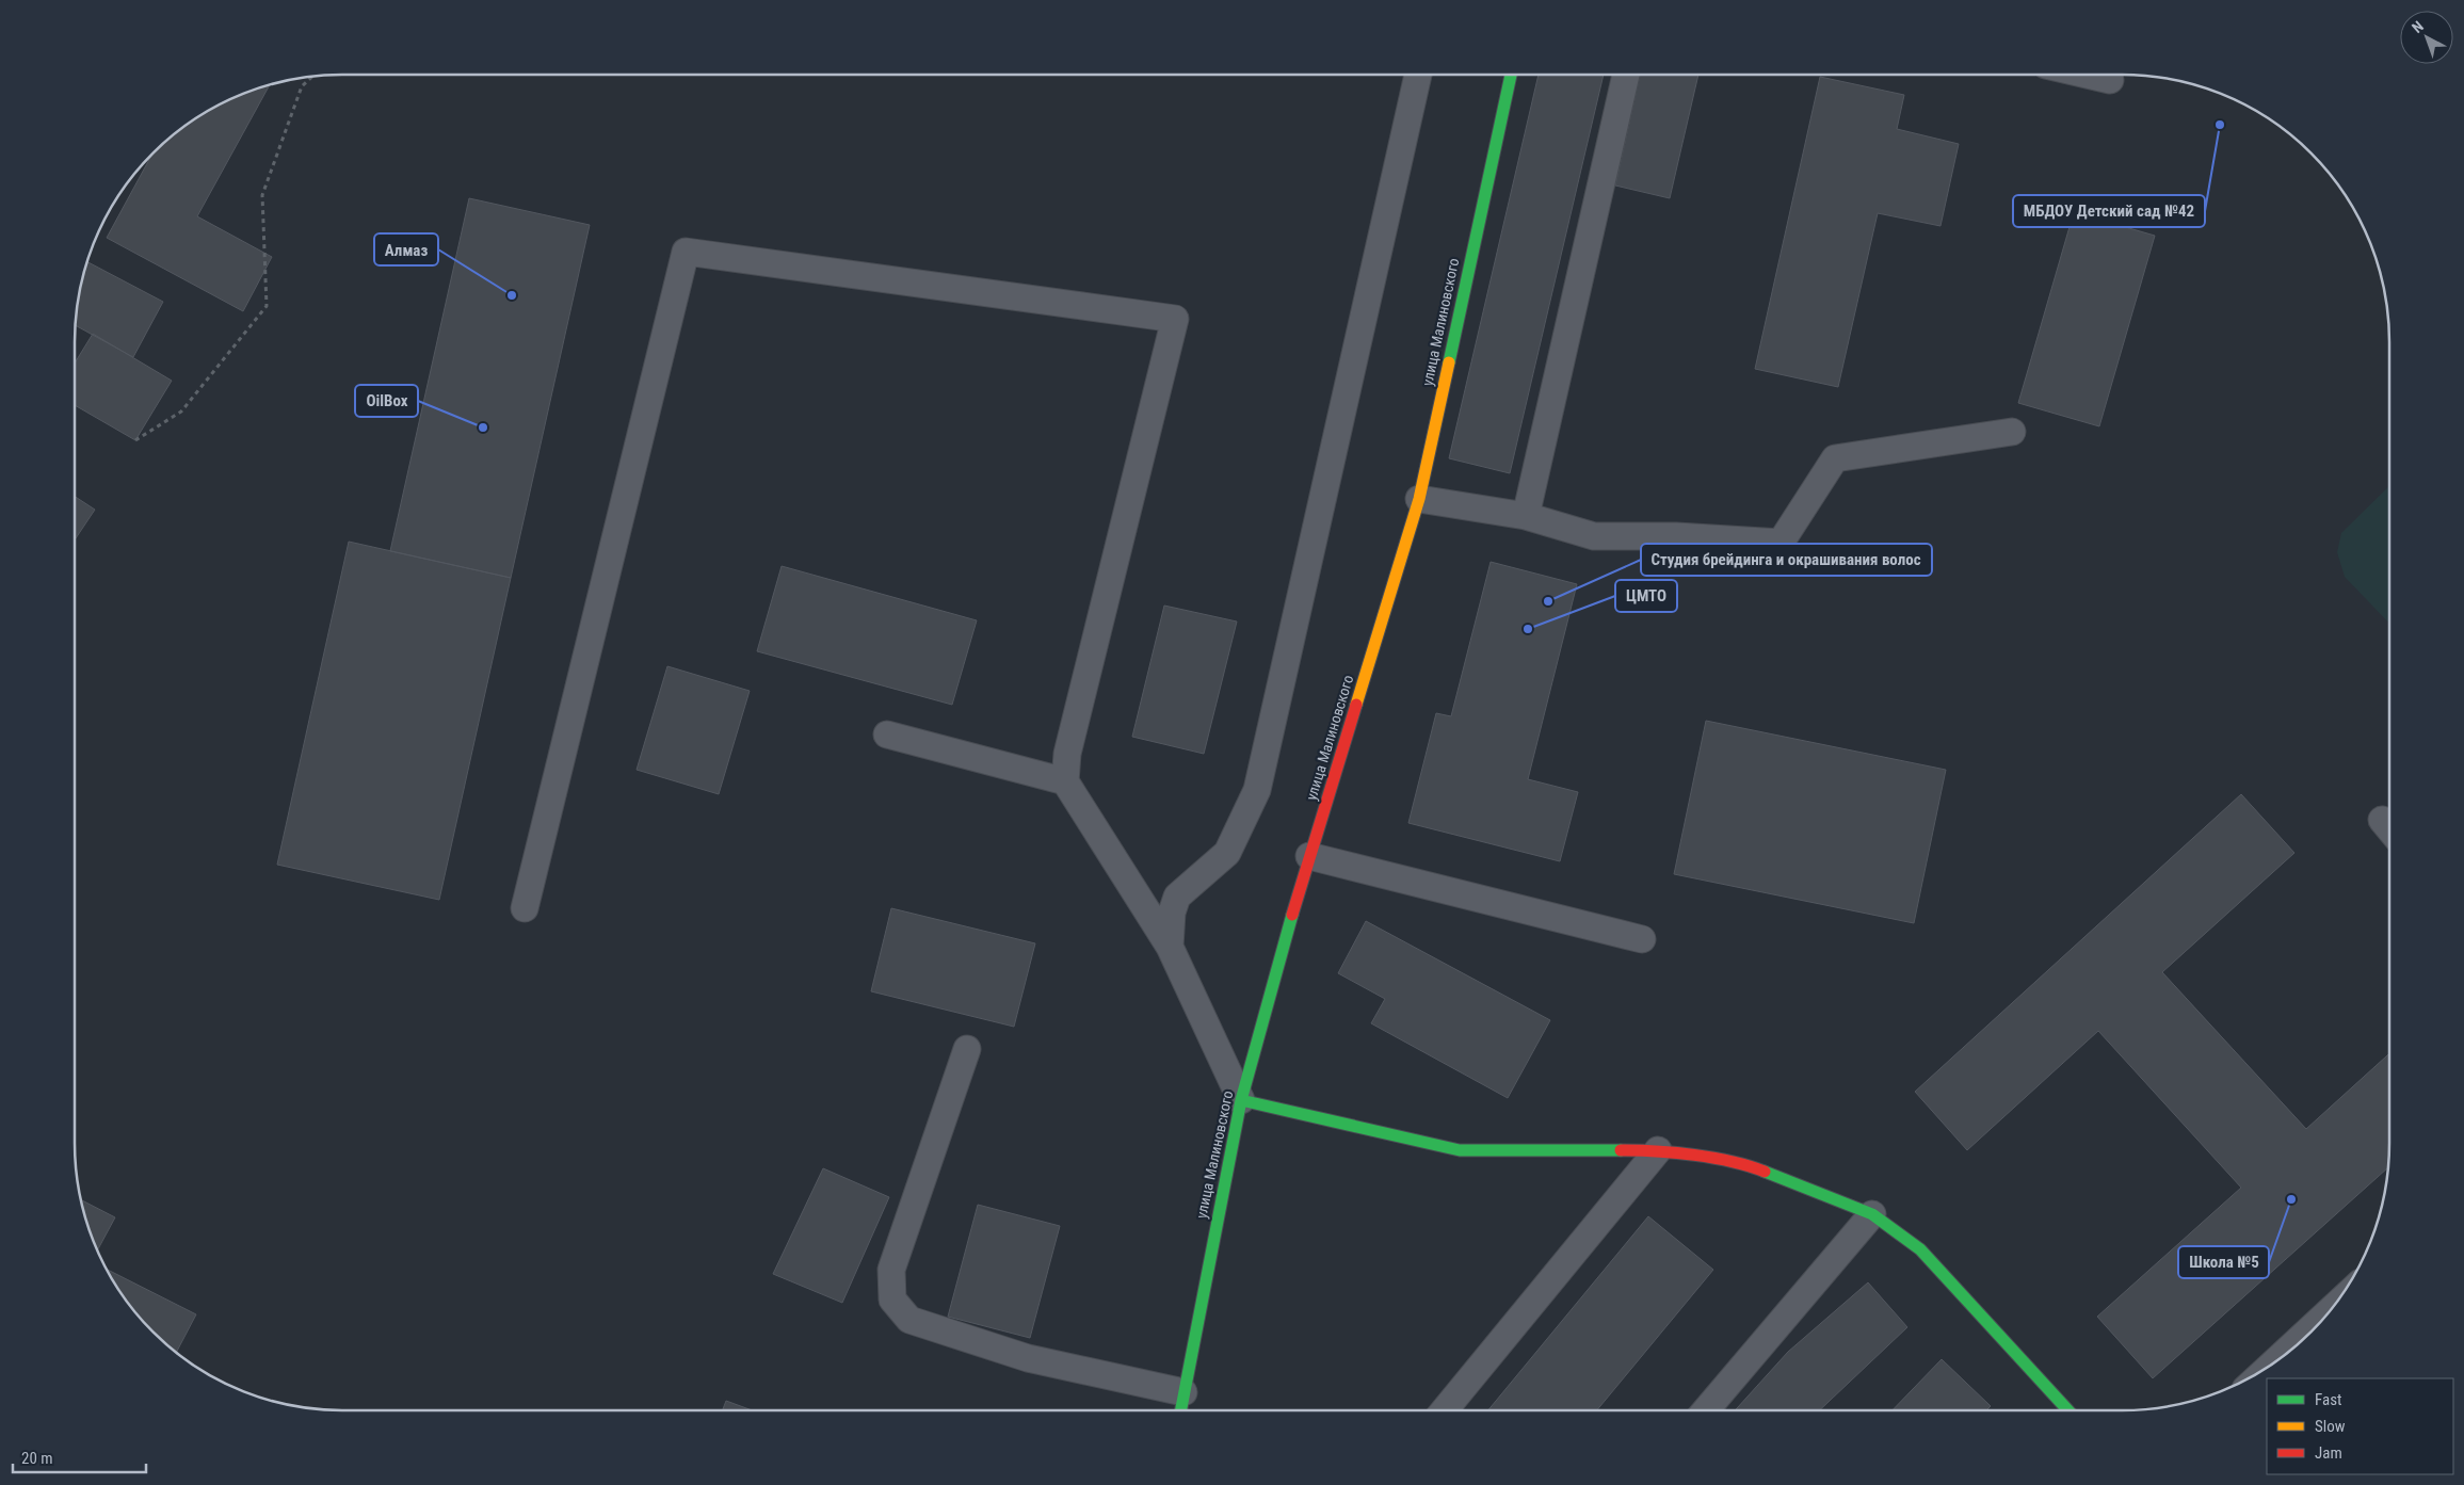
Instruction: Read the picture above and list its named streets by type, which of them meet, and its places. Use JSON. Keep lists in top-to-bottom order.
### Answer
{
  "streets": {
    "street": ["улица Малиновского"]
  },
  "places": [
    "МБДОУ Детский сад №42",
    "Алмаз",
    "OilBox",
    "Студия брейдинга и окрашивания волос",
    "ЦМТО",
    "Школа №5"
  ],
  "legend": ["Fast", "Slow", "Jam"],
  "scale_bar": "20 m",
  "north": "top left"
}
